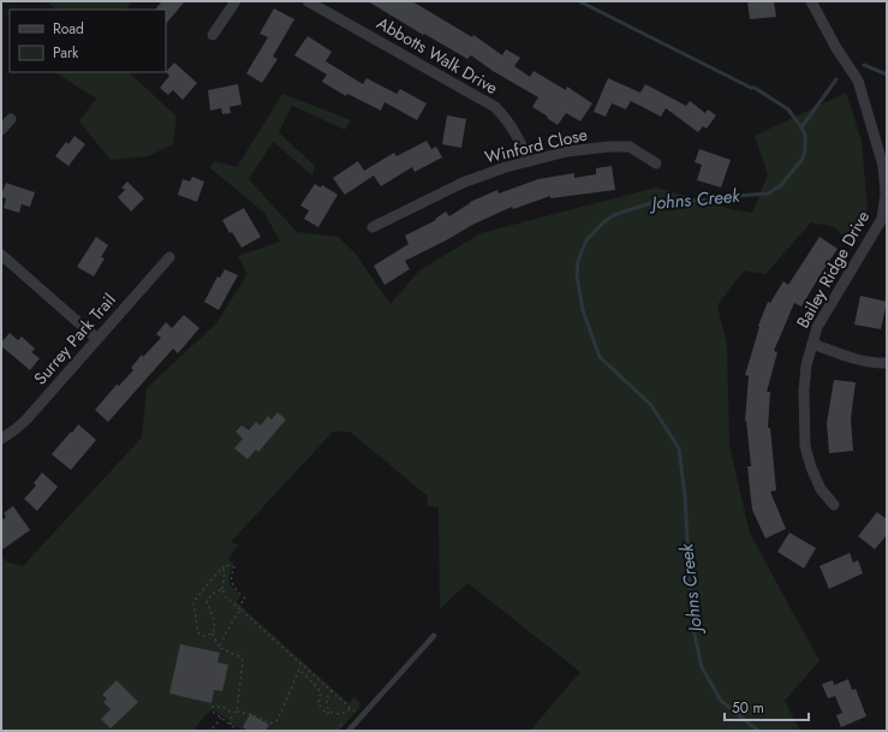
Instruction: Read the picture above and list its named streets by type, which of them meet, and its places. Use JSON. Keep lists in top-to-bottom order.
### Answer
{
  "streets": {
    "street": [
      "Abbotts Walk Drive",
      "Winford Close",
      "Bailey Ridge Drive",
      "Surrey Park Trail"
    ]
  },
  "crossings": [
    ["Abbotts Walk Drive", "Winford Close"]
  ],
  "water": ["Johns Creek"],
  "legend": ["Road", "Park"],
  "scale_bar": "50 m"
}
